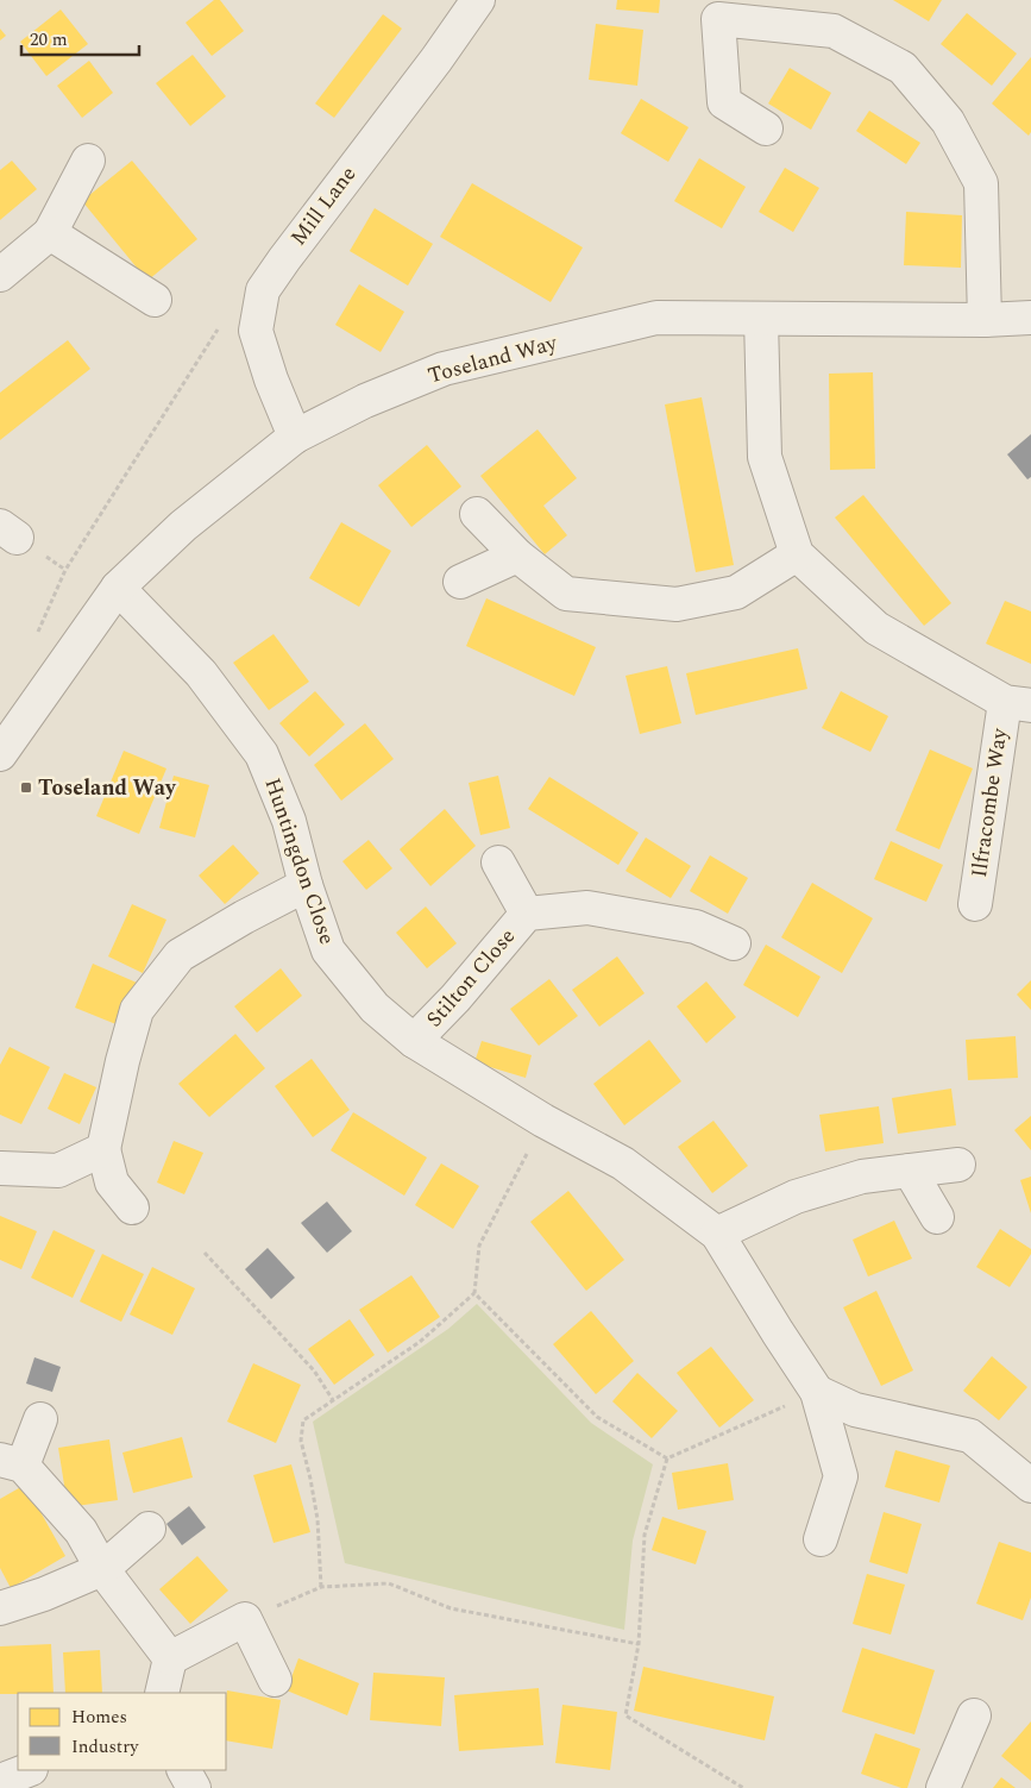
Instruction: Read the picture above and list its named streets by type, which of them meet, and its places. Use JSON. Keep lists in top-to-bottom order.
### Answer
{
  "streets": {
    "street": [
      "Mill Lane",
      "Toseland Way",
      "Ilfracombe Way",
      "Huntingdon Close",
      "Stilton Close"
    ]
  },
  "crossings": [
    ["Mill Lane", "Toseland Way"],
    ["Toseland Way", "Ilfracombe Way"],
    ["Toseland Way", "Huntingdon Close"],
    ["Huntingdon Close", "Stilton Close"]
  ],
  "places": {
    "transit": ["Toseland Way"]
  },
  "legend": ["Homes", "Industry"],
  "scale_bar": "20 m"
}
